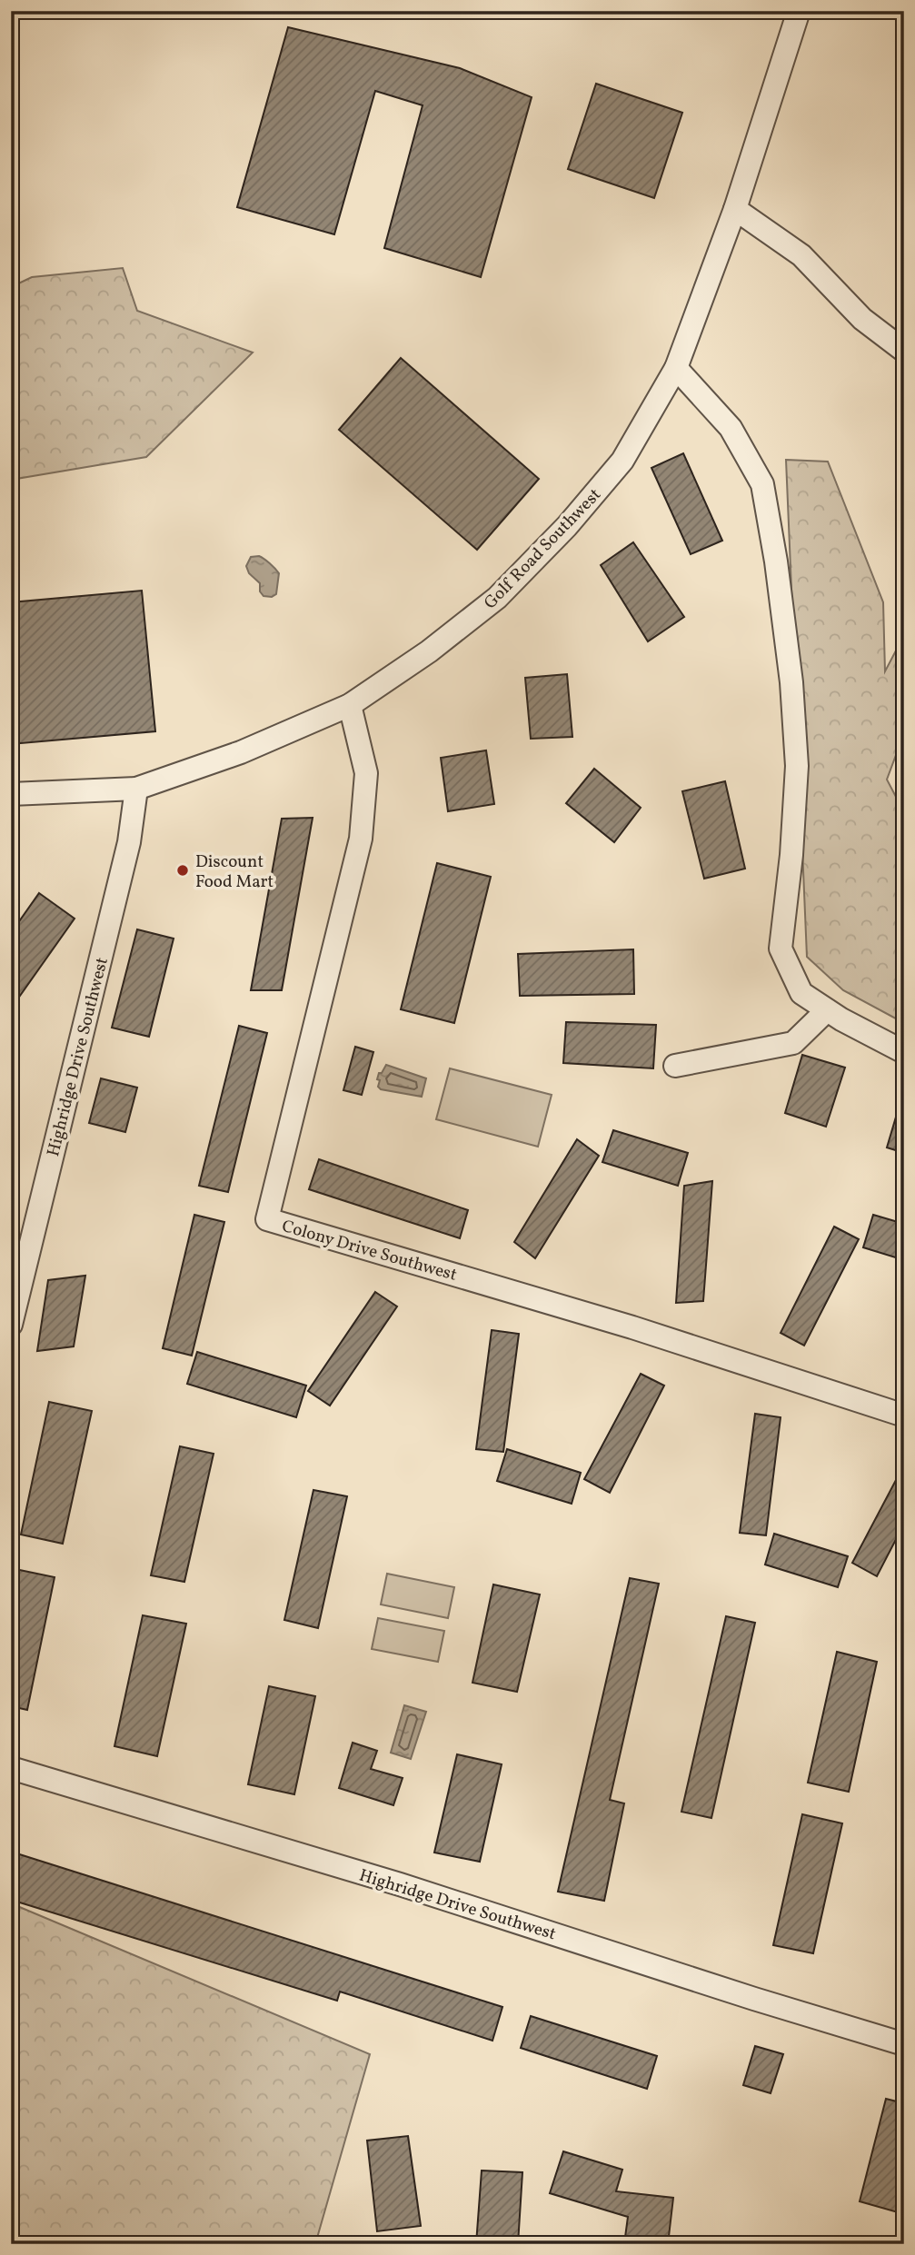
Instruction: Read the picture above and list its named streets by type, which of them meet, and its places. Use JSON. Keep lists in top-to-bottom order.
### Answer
{
  "streets": {
    "street": ["Golf Road Southwest", "Highridge Drive Southwest", "Colony Drive Southwest"]
  },
  "crossings": [
    ["Golf Road Southwest", "Highridge Drive Southwest"],
    ["Golf Road Southwest", "Colony Drive Southwest"]
  ],
  "places": ["Discount Food Mart"]
}
